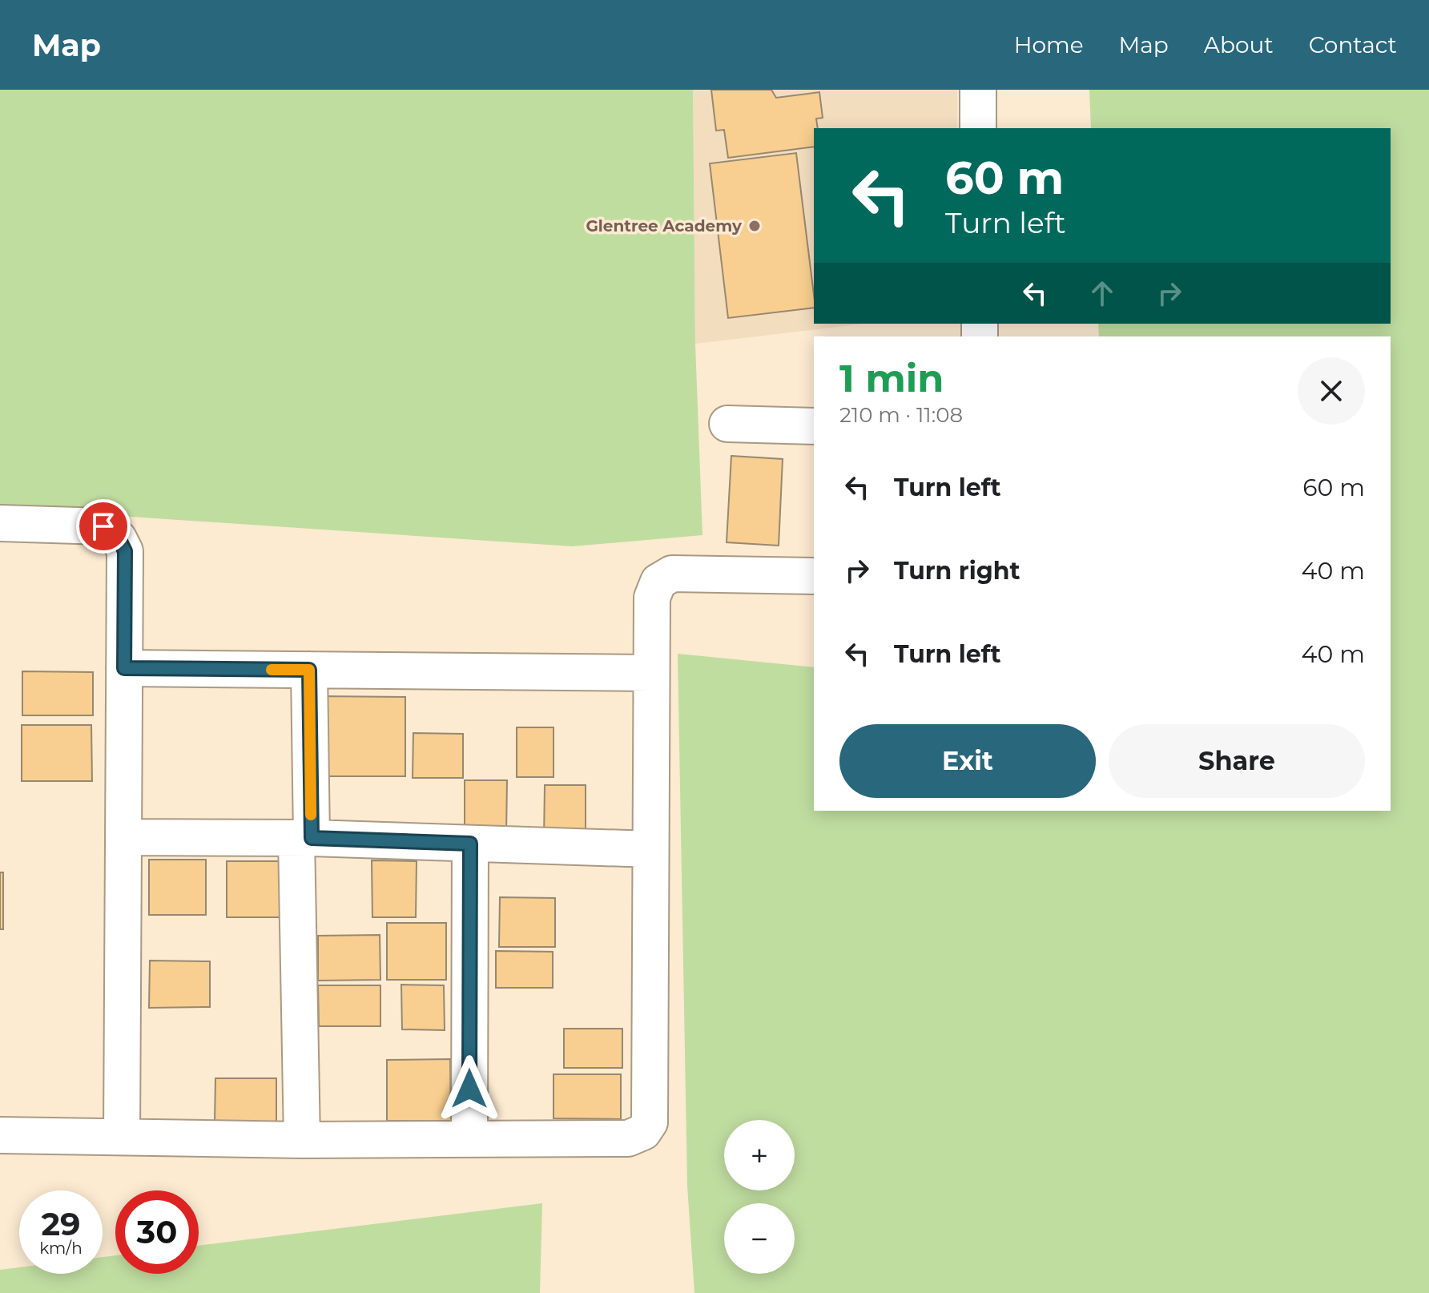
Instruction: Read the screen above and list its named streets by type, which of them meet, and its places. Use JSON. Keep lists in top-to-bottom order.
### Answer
{
  "places": ["Glentree Academy"],
  "page": {
    "header": "Map",
    "nav": [
      "Home",
      "Map",
      "About",
      "Contact"
    ],
    "turn": ["60 m", "Turn left"],
    "heading": ["1 min", "210 m · 11:08"],
    "list": [
      {
        "name": "Turn left",
        "value": "60 m"
      },
      {
        "name": "Turn right",
        "value": "40 m"
      },
      {
        "name": "Turn left",
        "value": "40 m"
      }
    ],
    "buttons": ["Exit", "Share"],
    "map_buttons": ["+", "−"],
    "speed": "29 km/h",
    "limit": "30"
  }
}
